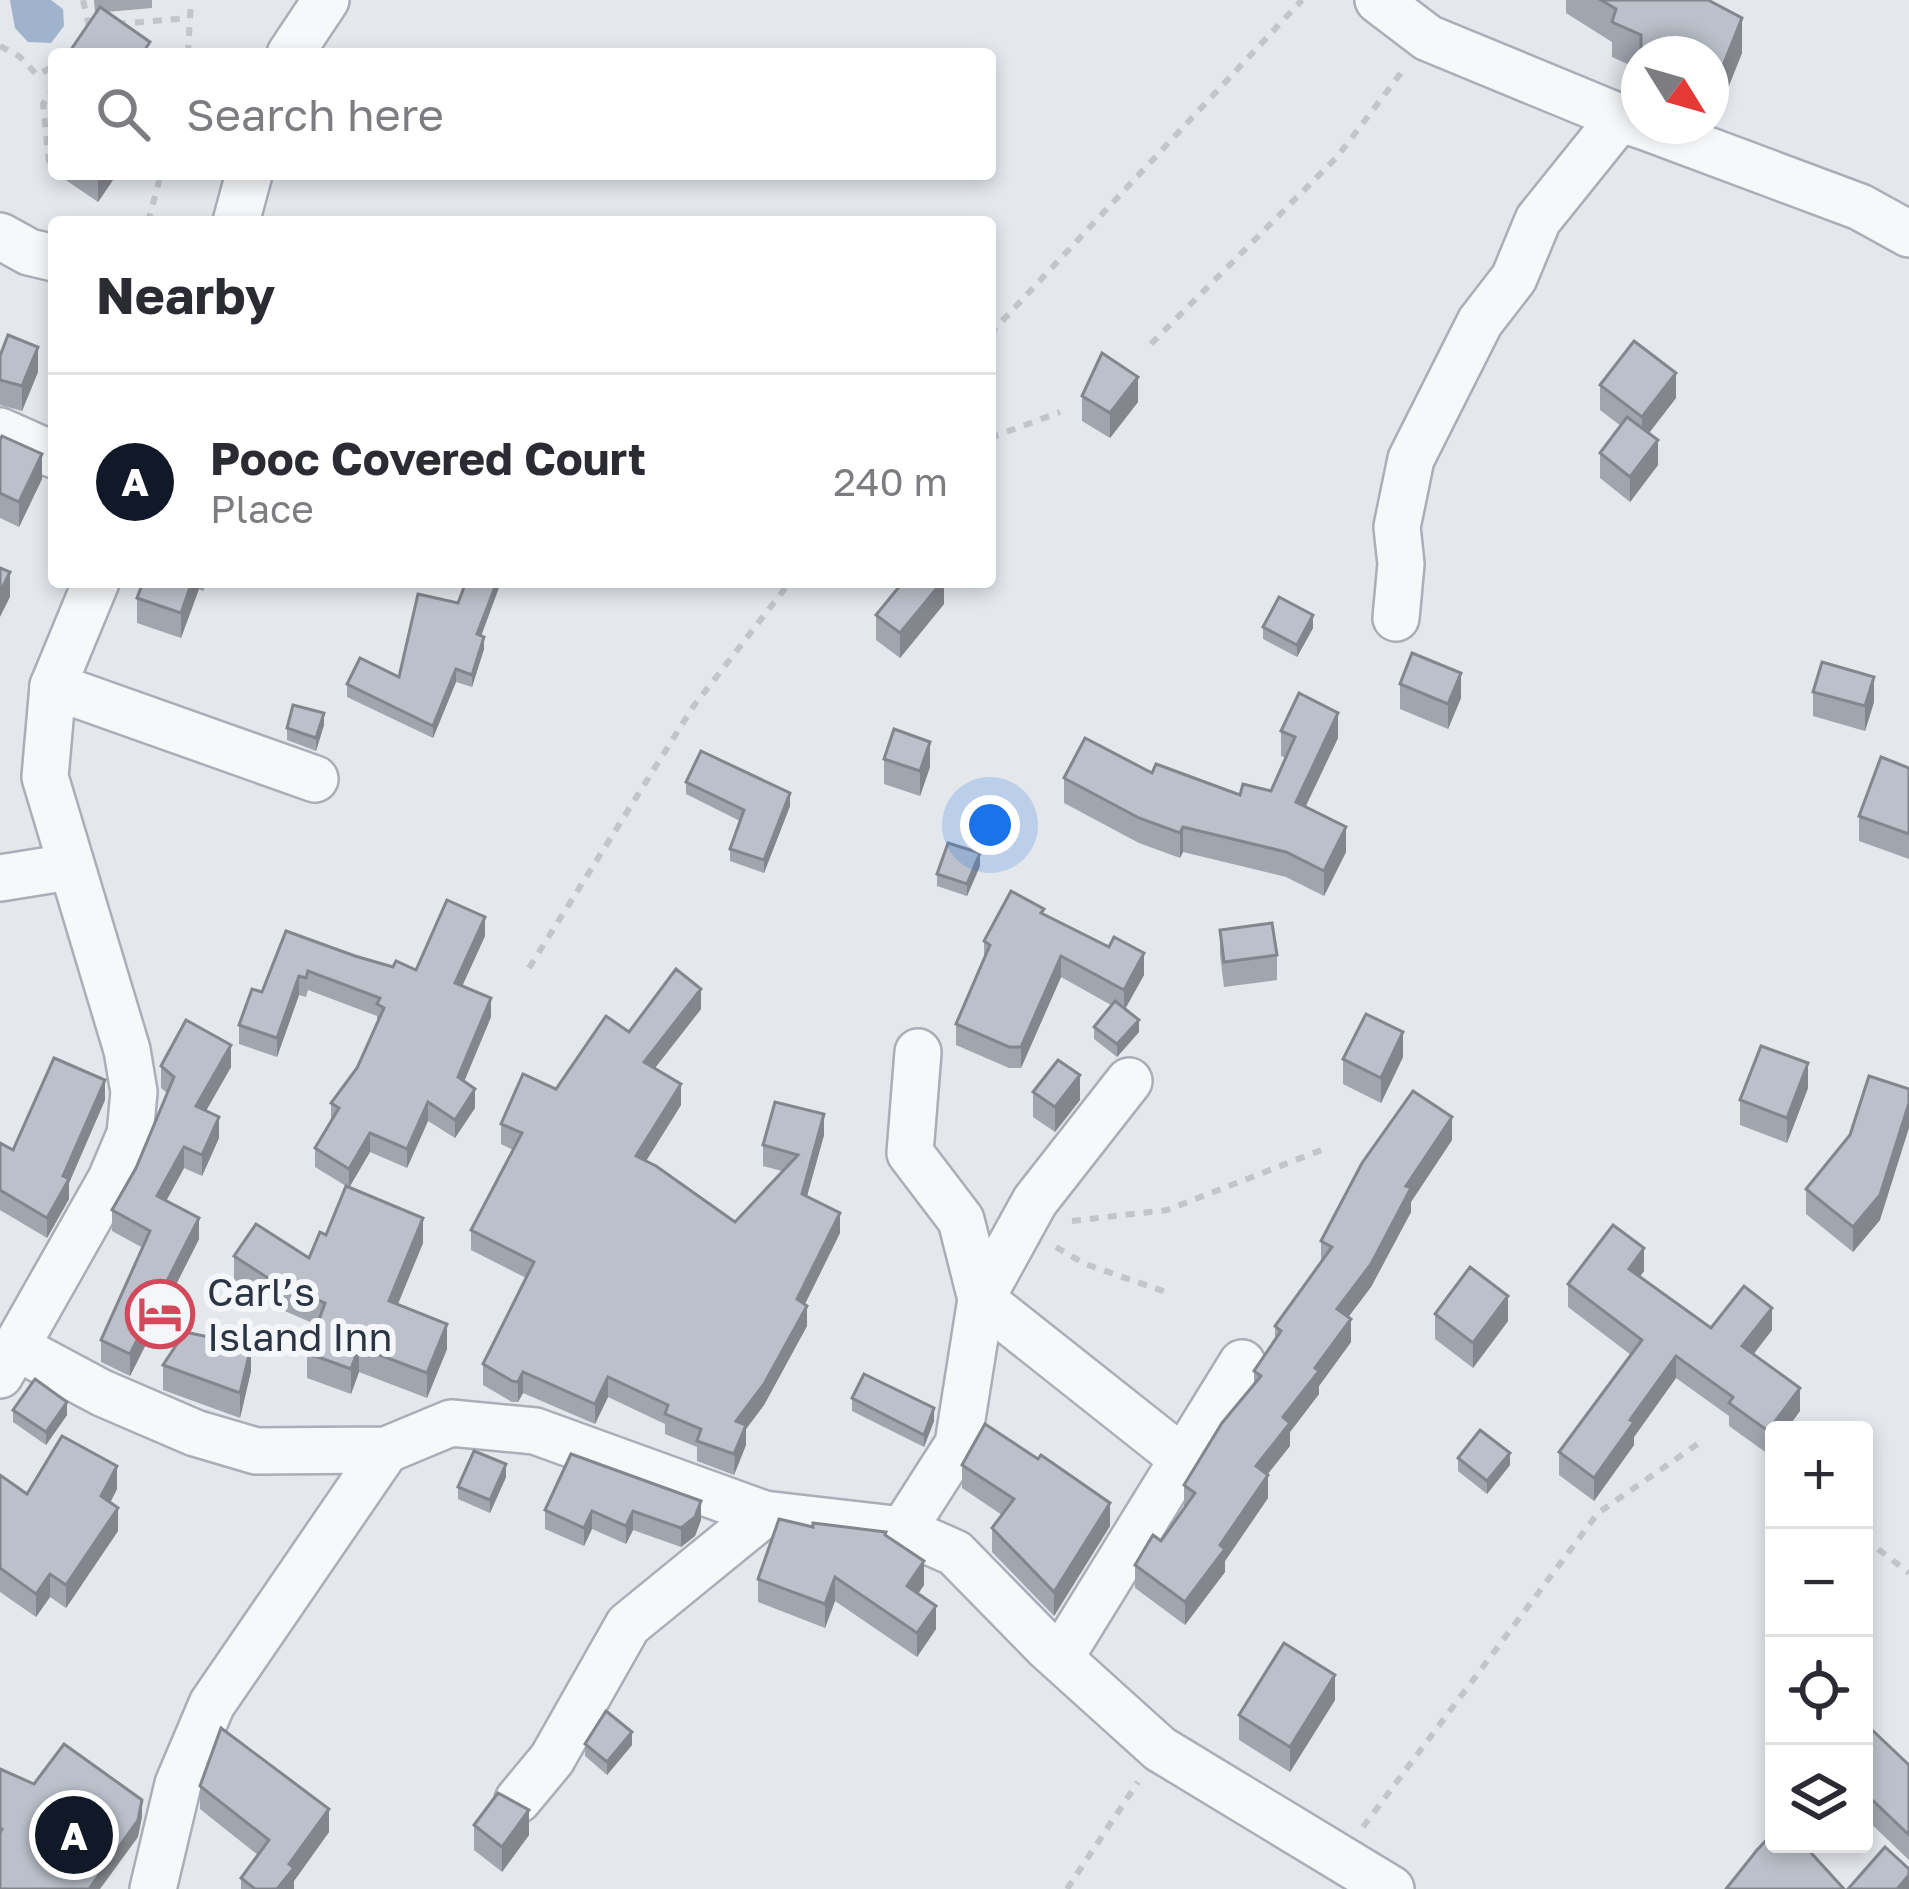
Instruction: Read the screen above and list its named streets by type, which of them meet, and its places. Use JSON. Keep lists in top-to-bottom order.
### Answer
{
  "places": {
    "hotel": ["Carl’s Island Inn"]
  },
  "north": "bottom right",
  "page": {
    "search": "Search here",
    "heading": "Nearby",
    "list": [
      {
        "mark": "A",
        "name": "Pooc Covered Court",
        "note": "Place",
        "value": "240 m"
      }
    ],
    "map_buttons": ["+", "−"],
    "pins": "A"
  }
}
